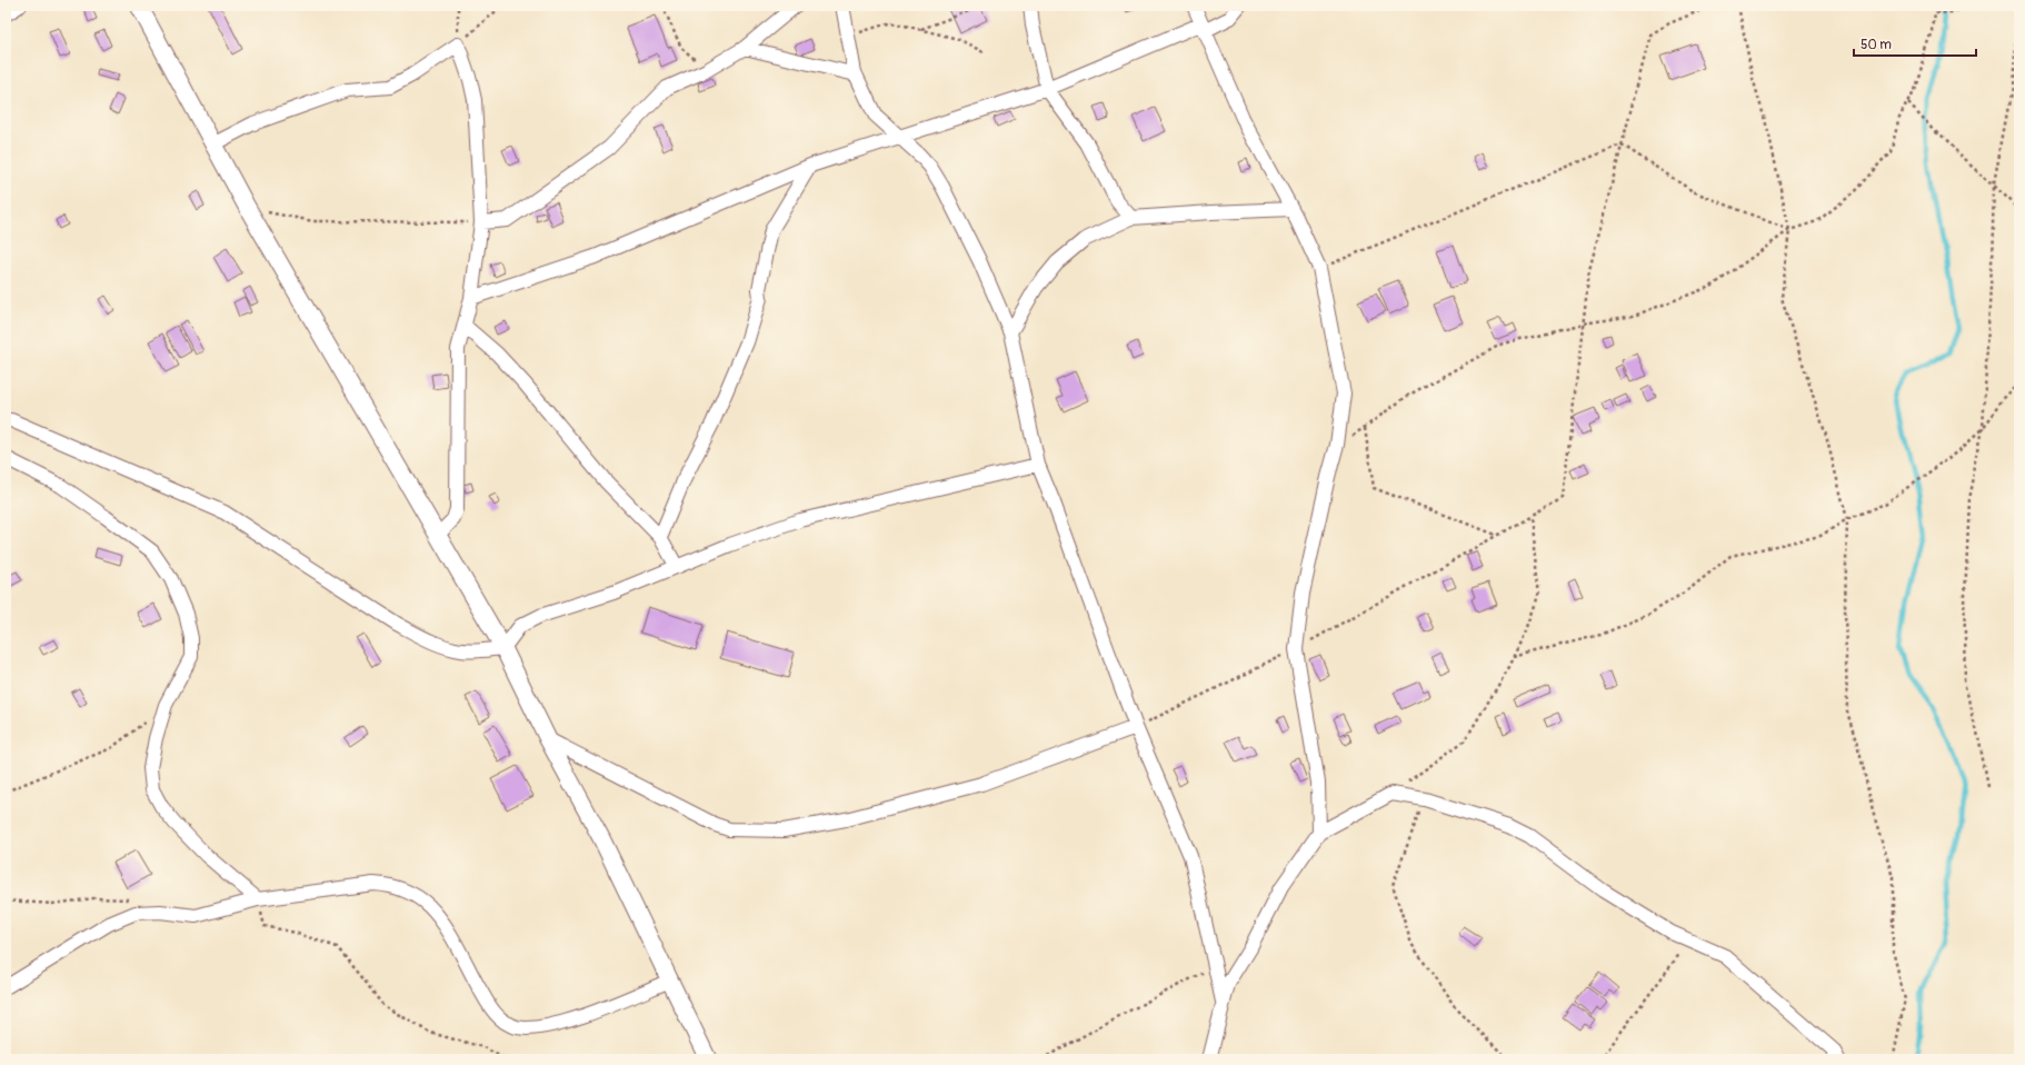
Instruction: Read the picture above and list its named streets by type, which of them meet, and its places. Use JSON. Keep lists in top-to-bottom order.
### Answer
{
  "scale_bar": "50 m"
}
